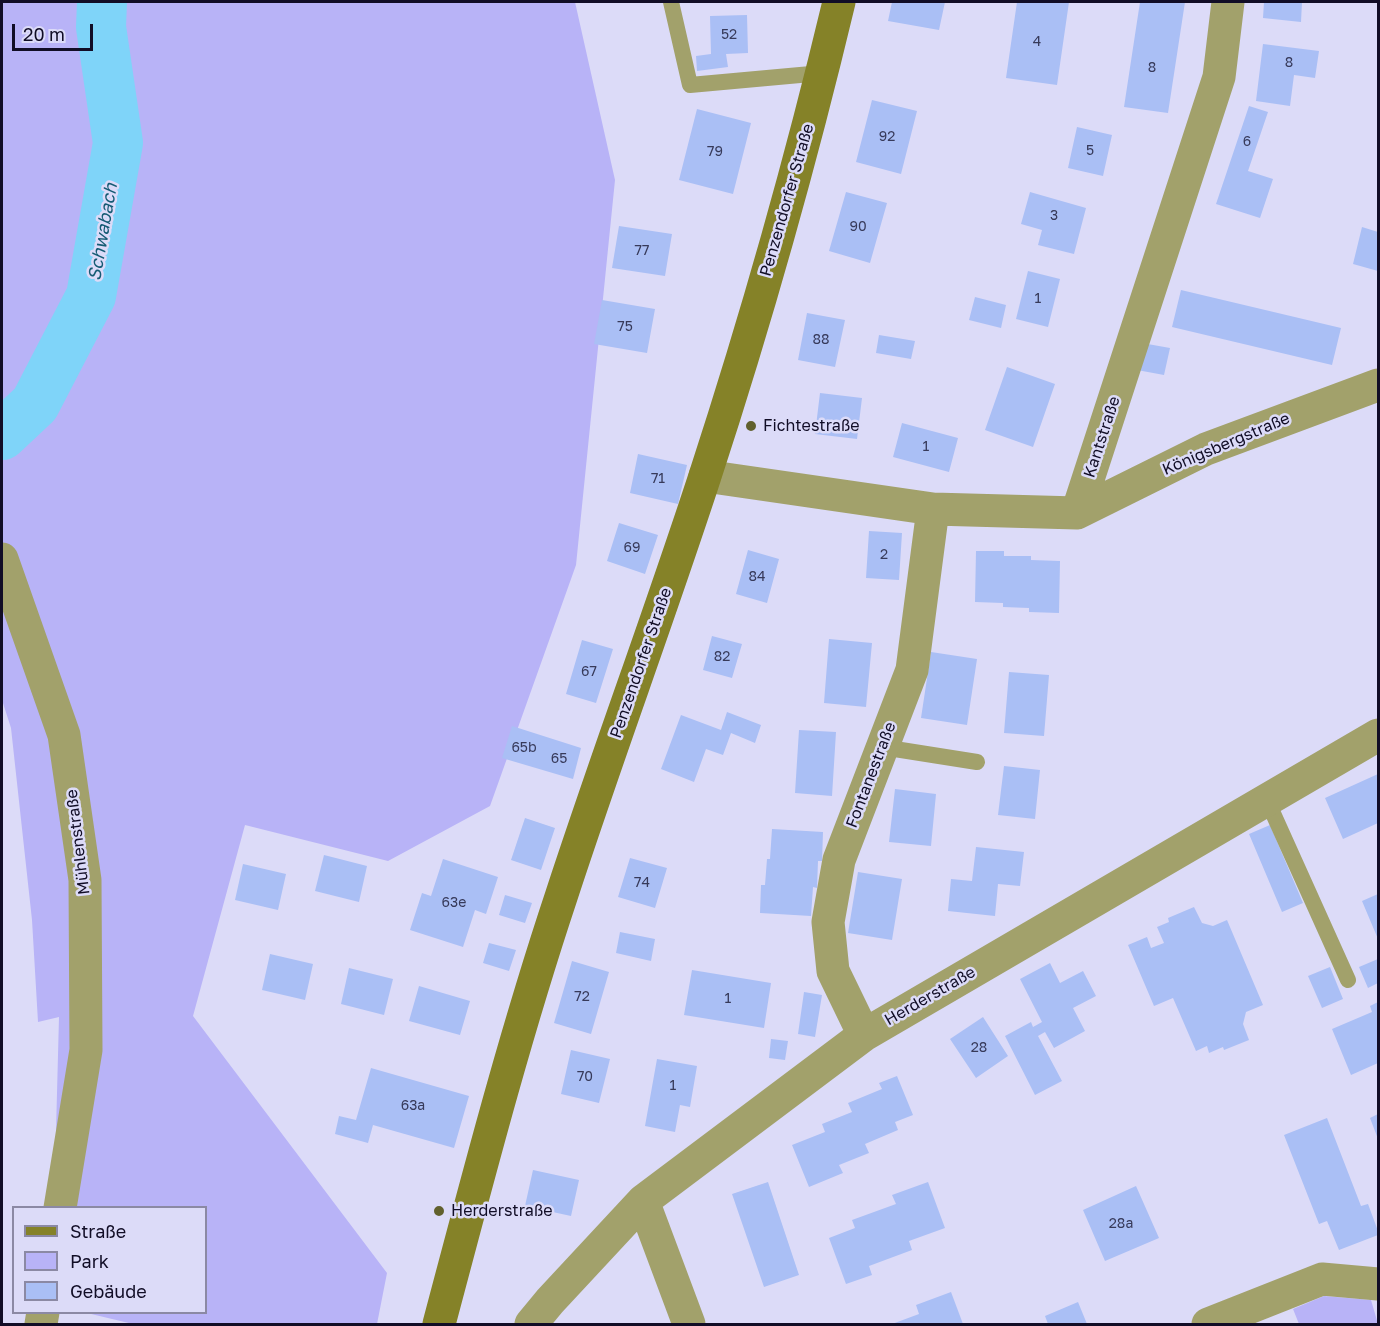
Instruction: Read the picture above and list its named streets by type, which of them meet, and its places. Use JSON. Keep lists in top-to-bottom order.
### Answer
{
  "streets": {
    "main road": ["Penzendorfer Straße"],
    "street": [
      "Kantstraße",
      "Königsbergstraße",
      "Fontanestraße",
      "Mühlenstraße",
      "Herderstraße"
    ]
  },
  "crossings": [
    ["Kantstraße", "Königsbergstraße"],
    ["Fontanestraße", "Herderstraße"]
  ],
  "water": ["Schwabach"],
  "places": ["Fichtestraße", "Herderstraße"],
  "house_numbers": [
    "52",
    "4",
    "8",
    "8",
    "92",
    "6",
    "5",
    "79",
    "3",
    "90",
    "77",
    "1",
    "75",
    "88",
    "1",
    "71",
    "69",
    "2",
    "84",
    "82",
    "67",
    "65b",
    "65",
    "74",
    "63e",
    "72",
    "1",
    "28",
    "70",
    "1",
    "63a",
    "28a"
  ],
  "legend": ["Straße", "Park", "Gebäude"],
  "scale_bar": "20 m"
}
